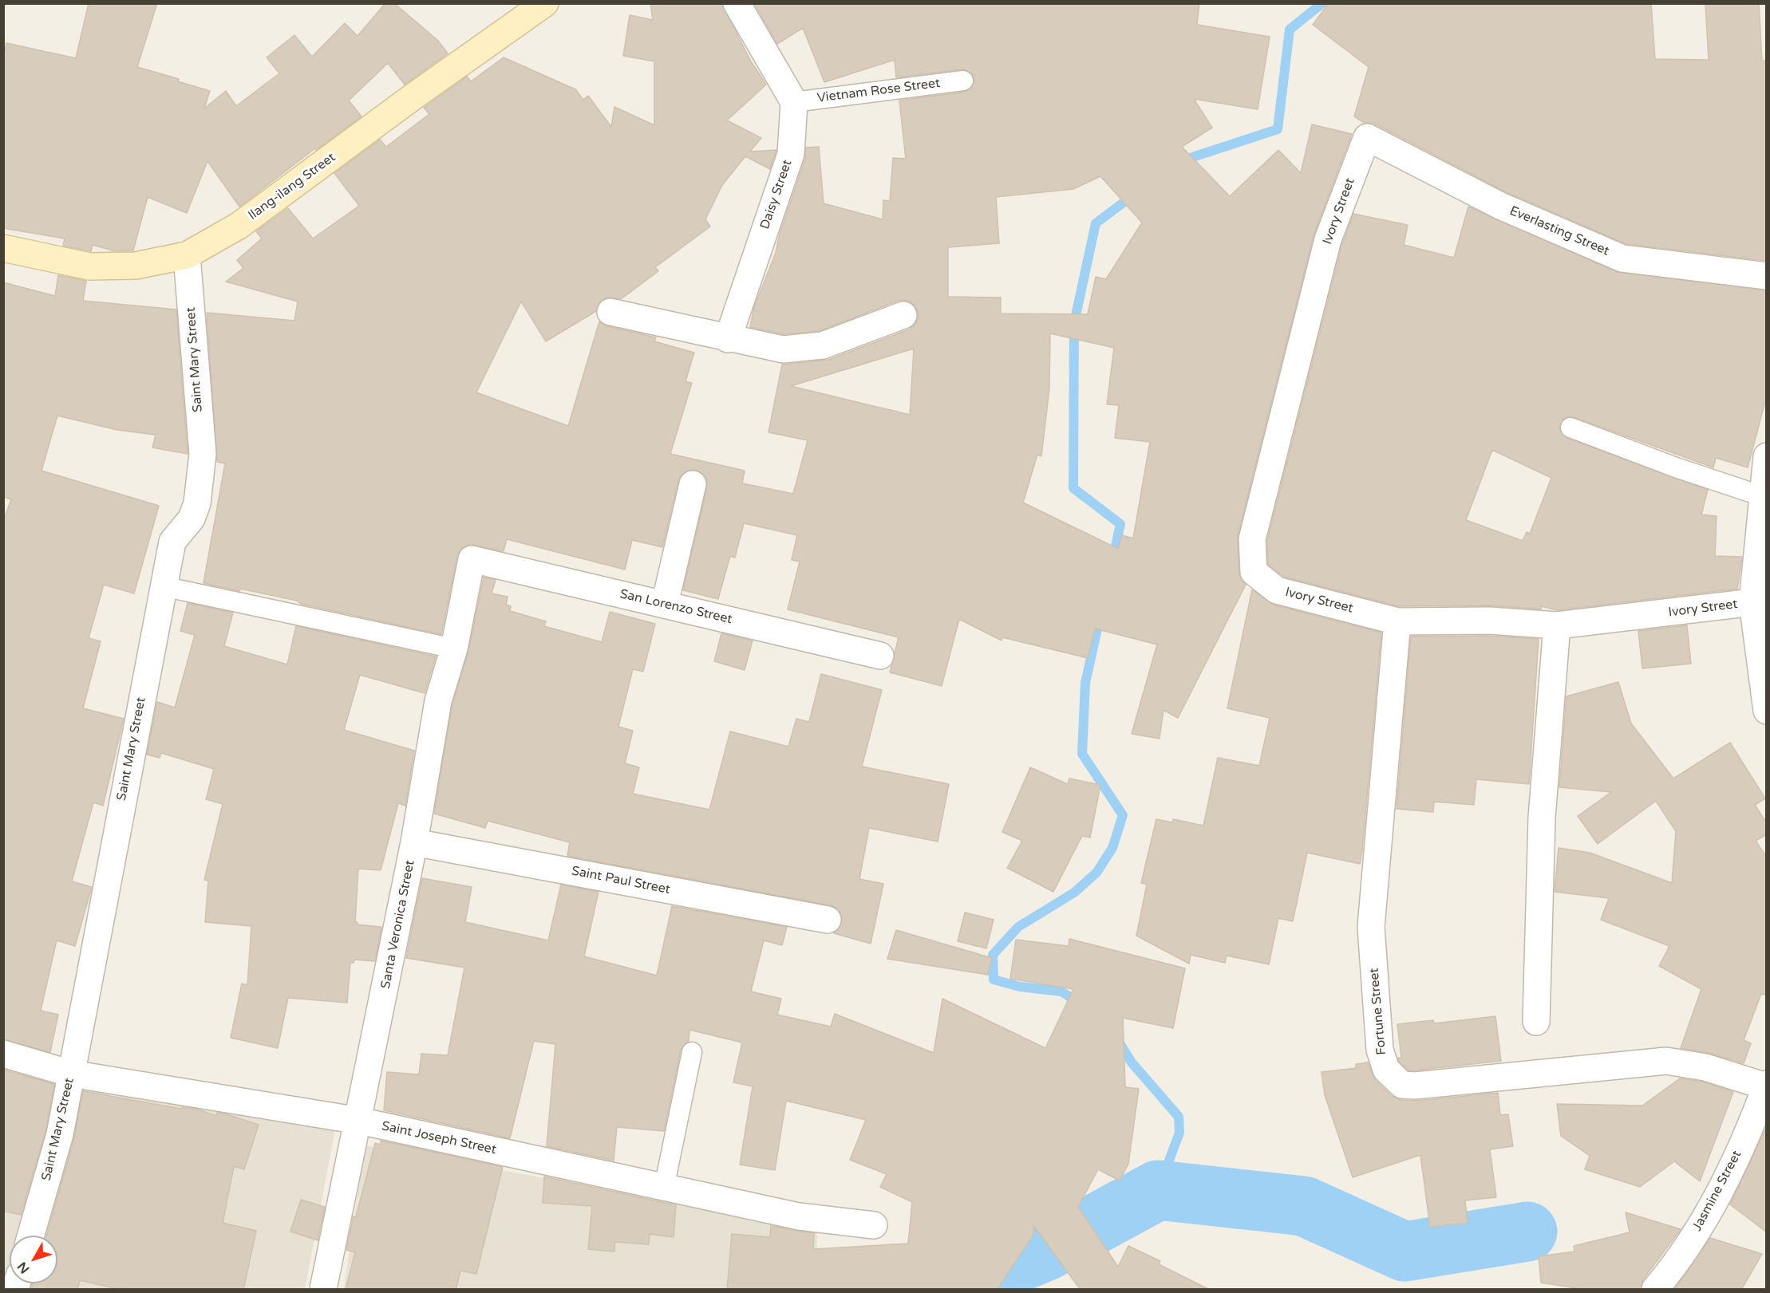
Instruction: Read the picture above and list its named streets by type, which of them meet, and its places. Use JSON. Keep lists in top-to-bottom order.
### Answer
{
  "streets": {
    "street": [
      "Ilang-ilang Street",
      "Daisy Street",
      "Ivory Street",
      "Everlasting Street",
      "Saint Mary Street",
      "San Lorenzo Street",
      "Saint Paul Street",
      "Santa Veronica Street",
      "Fortune Street",
      "Saint Joseph Street",
      "Jasmine Street"
    ],
    "lane": ["Vietnam Rose Street"]
  },
  "crossings": [
    ["Vietnam Rose Street", "Daisy Street"],
    ["Ilang-ilang Street", "Saint Mary Street"],
    ["Ivory Street", "Everlasting Street"],
    ["Ivory Street", "Fortune Street"],
    ["Saint Mary Street", "Saint Joseph Street"],
    ["San Lorenzo Street", "Santa Veronica Street"],
    ["Saint Paul Street", "Santa Veronica Street"],
    ["Santa Veronica Street", "Saint Joseph Street"],
    ["Fortune Street", "Jasmine Street"]
  ],
  "north": "bottom left"
}
